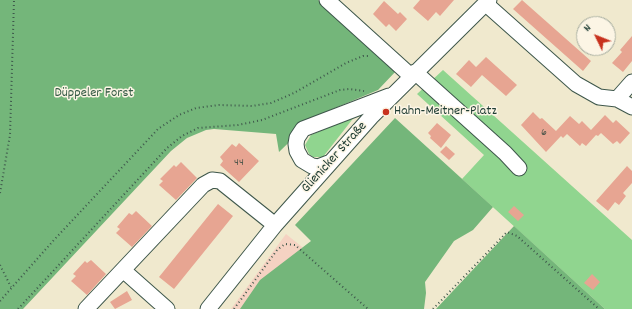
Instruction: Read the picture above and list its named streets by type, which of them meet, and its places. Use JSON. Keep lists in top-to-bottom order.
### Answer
{
  "streets": {
    "street": ["Glienicker Straße"]
  },
  "parks": ["Düppeler Forst"],
  "places": ["Hahn-Meitner-Platz"],
  "house_numbers": ["6", "44"],
  "north": "top left"
}
